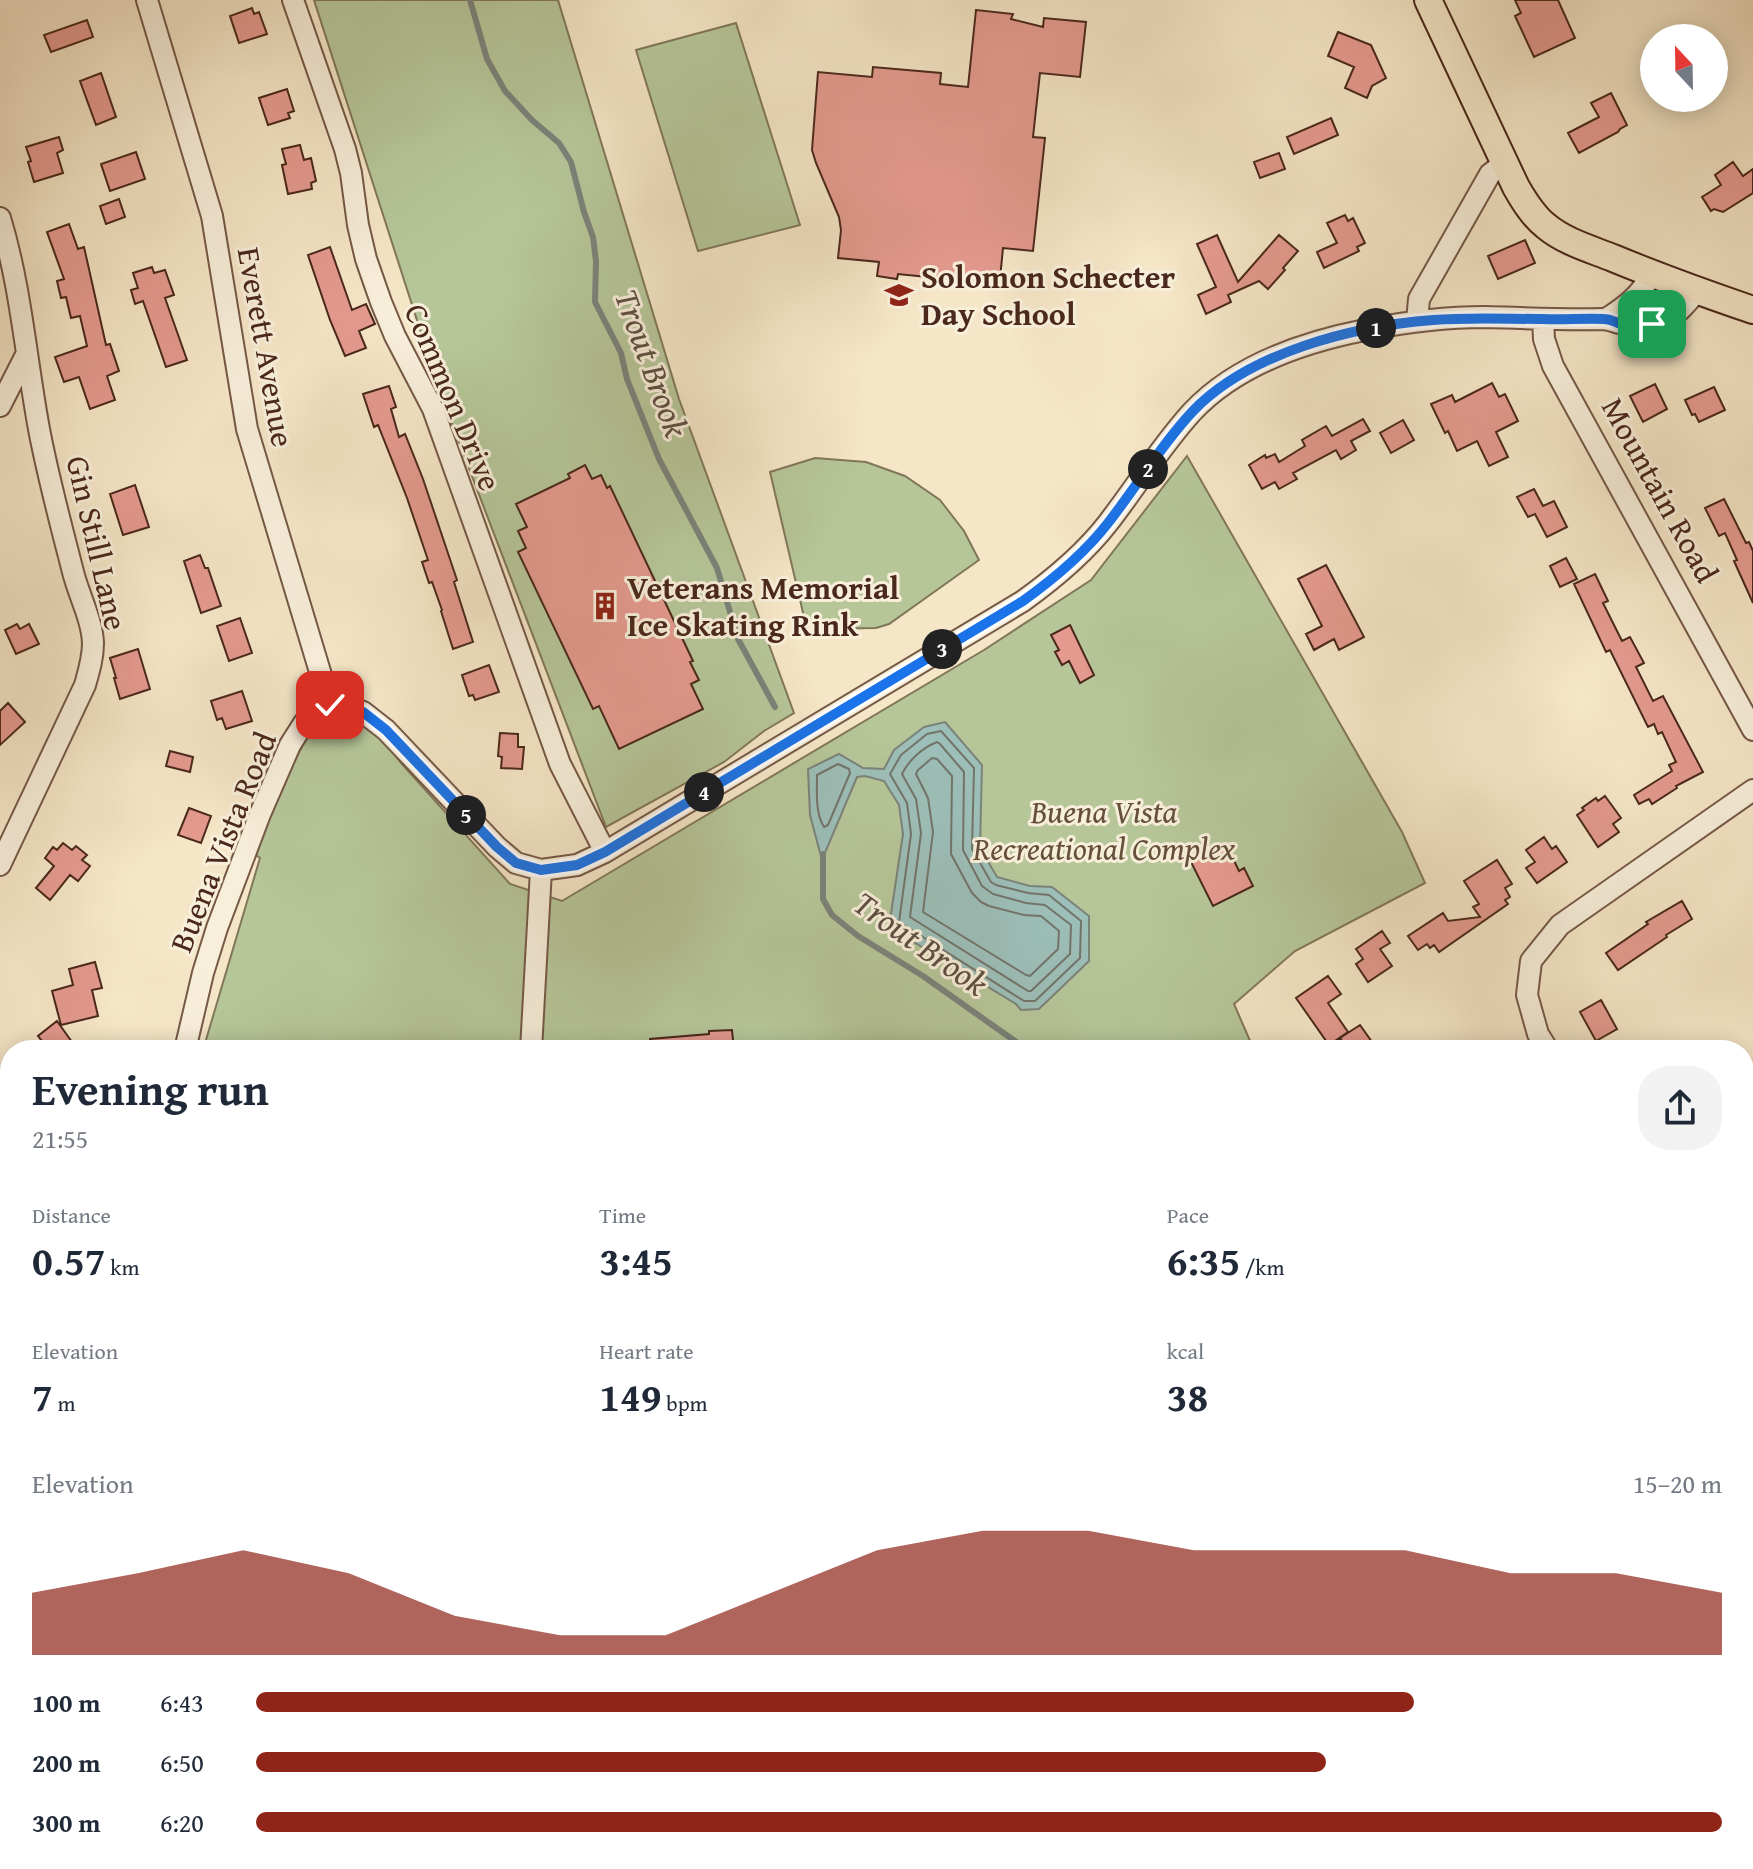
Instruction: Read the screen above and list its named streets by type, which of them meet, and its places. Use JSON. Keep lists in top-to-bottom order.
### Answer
{
  "streets": {
    "street": [
      "Everett Avenue",
      "Common Drive",
      "Mountain Road",
      "Gin Still Lane",
      "Buena Vista Road"
    ]
  },
  "crossings": [
    ["Everett Avenue", "Buena Vista Road"]
  ],
  "water": ["Trout Brook"],
  "parks": ["Buena Vista Recreational Complex"],
  "places": {
    "school or university": ["Solomon Schecter Day School"],
    "building": ["Veterans Memorial Ice Skating Rink"]
  },
  "north": "top",
  "page": {
    "pins": [
      "1",
      "2",
      "3",
      "4",
      "5"
    ],
    "heading": ["Evening run", "21:55"],
    "stats": [
      ["Distance", "0.57 km"],
      ["Time", "3:45"],
      ["Pace", "6:35 /km"],
      ["Elevation", "7 m"],
      ["Heart rate", "149 bpm"],
      ["kcal", "38"]
    ],
    "chart": ["Elevation", "15–20 m"],
    "list": [
      {
        "name": "100 m",
        "note": "6:43"
      },
      {
        "name": "200 m",
        "note": "6:50"
      },
      {
        "name": "300 m",
        "note": "6:20"
      }
    ]
  }
}
